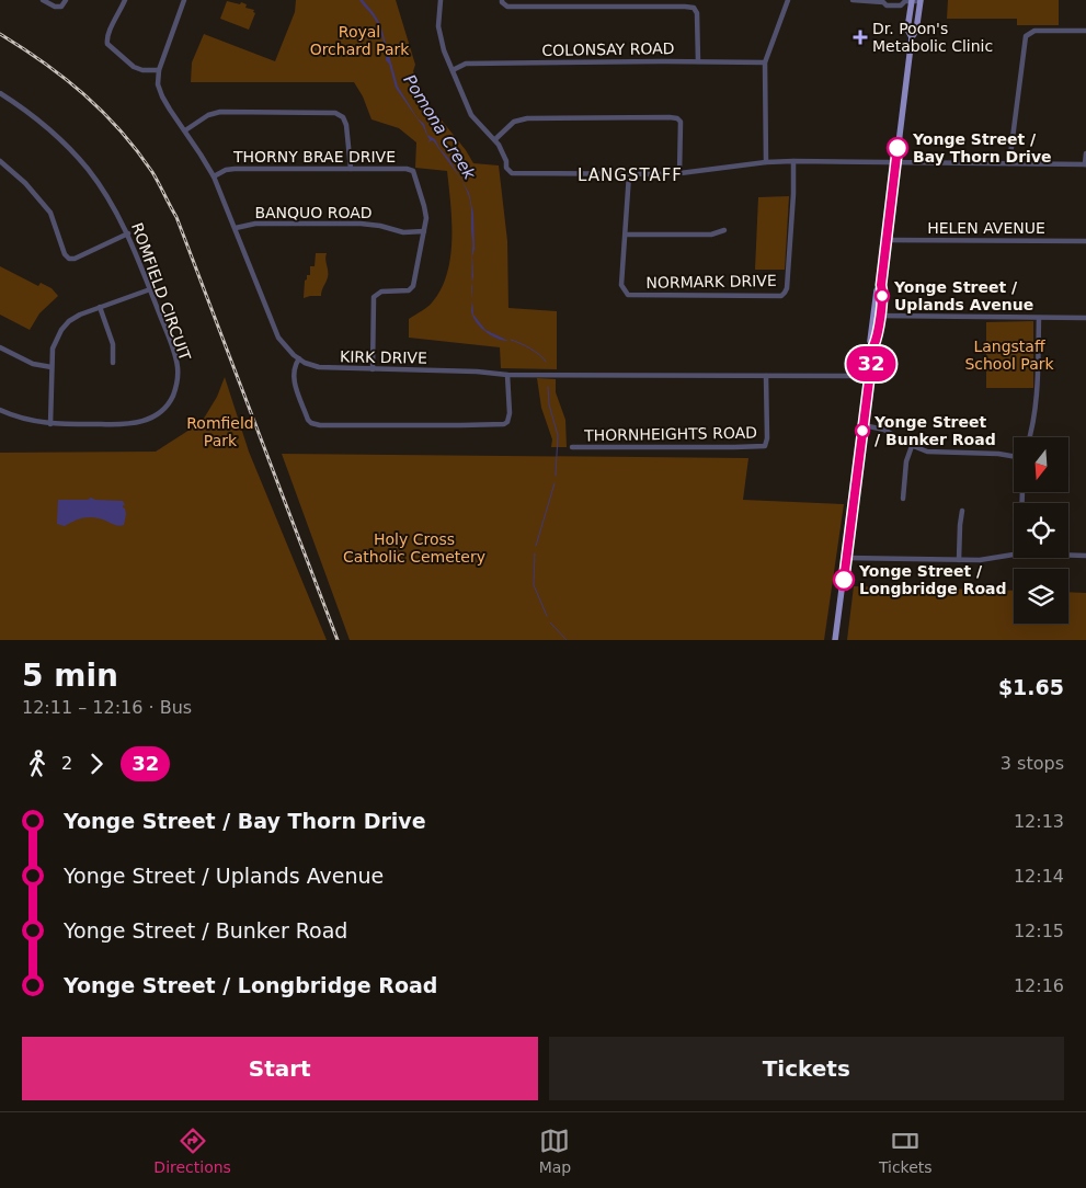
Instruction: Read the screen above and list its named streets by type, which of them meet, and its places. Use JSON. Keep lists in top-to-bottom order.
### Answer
{
  "streets": {
    "street": [
      "COLONSAY ROAD",
      "THORNY BRAE DRIVE",
      "BANQUO ROAD",
      "HELEN AVENUE",
      "NORMARK DRIVE",
      "ROMFIELD CIRCUIT",
      "KIRK DRIVE",
      "THORNHEIGHTS ROAD"
    ]
  },
  "crossings": [
    ["THORNY BRAE DRIVE", "BANQUO ROAD"],
    ["THORNY BRAE DRIVE", "KIRK DRIVE"],
    ["BANQUO ROAD", "KIRK DRIVE"],
    ["KIRK DRIVE", "THORNHEIGHTS ROAD"]
  ],
  "districts": ["LANGSTAFF"],
  "water": ["Pomona Creek"],
  "parks": [
    "Royal Orchard Park",
    "Langstaff School Park",
    "Romfield Park",
    "Holy Cross Catholic Cemetery"
  ],
  "places": {
    "health": ["Dr. Poon's Metabolic Clinic"],
    "other": [
      "Yonge Street / Bay Thorn Drive",
      "Yonge Street / Uplands Avenue",
      "Yonge Street / Bunker Road",
      "Yonge Street / Longbridge Road"
    ]
  },
  "lines": ["bus line 32"],
  "north": "bottom",
  "page": {
    "on_map": "32",
    "heading": ["5 min", "12:11 – 12:16 · Bus", "$1.65"],
    "legs": ["2", "32", "3 stops"],
    "list": [
      {
        "name": "Yonge Street / Bay Thorn Drive",
        "value": "12:13"
      },
      {
        "name": "Yonge Street / Uplands Avenue",
        "value": "12:14"
      },
      {
        "name": "Yonge Street / Bunker Road",
        "value": "12:15"
      },
      {
        "name": "Yonge Street / Longbridge Road",
        "value": "12:16"
      }
    ],
    "buttons": ["Start", "Tickets"],
    "tabs": ["Directions", "Map", "Tickets"]
  }
}
